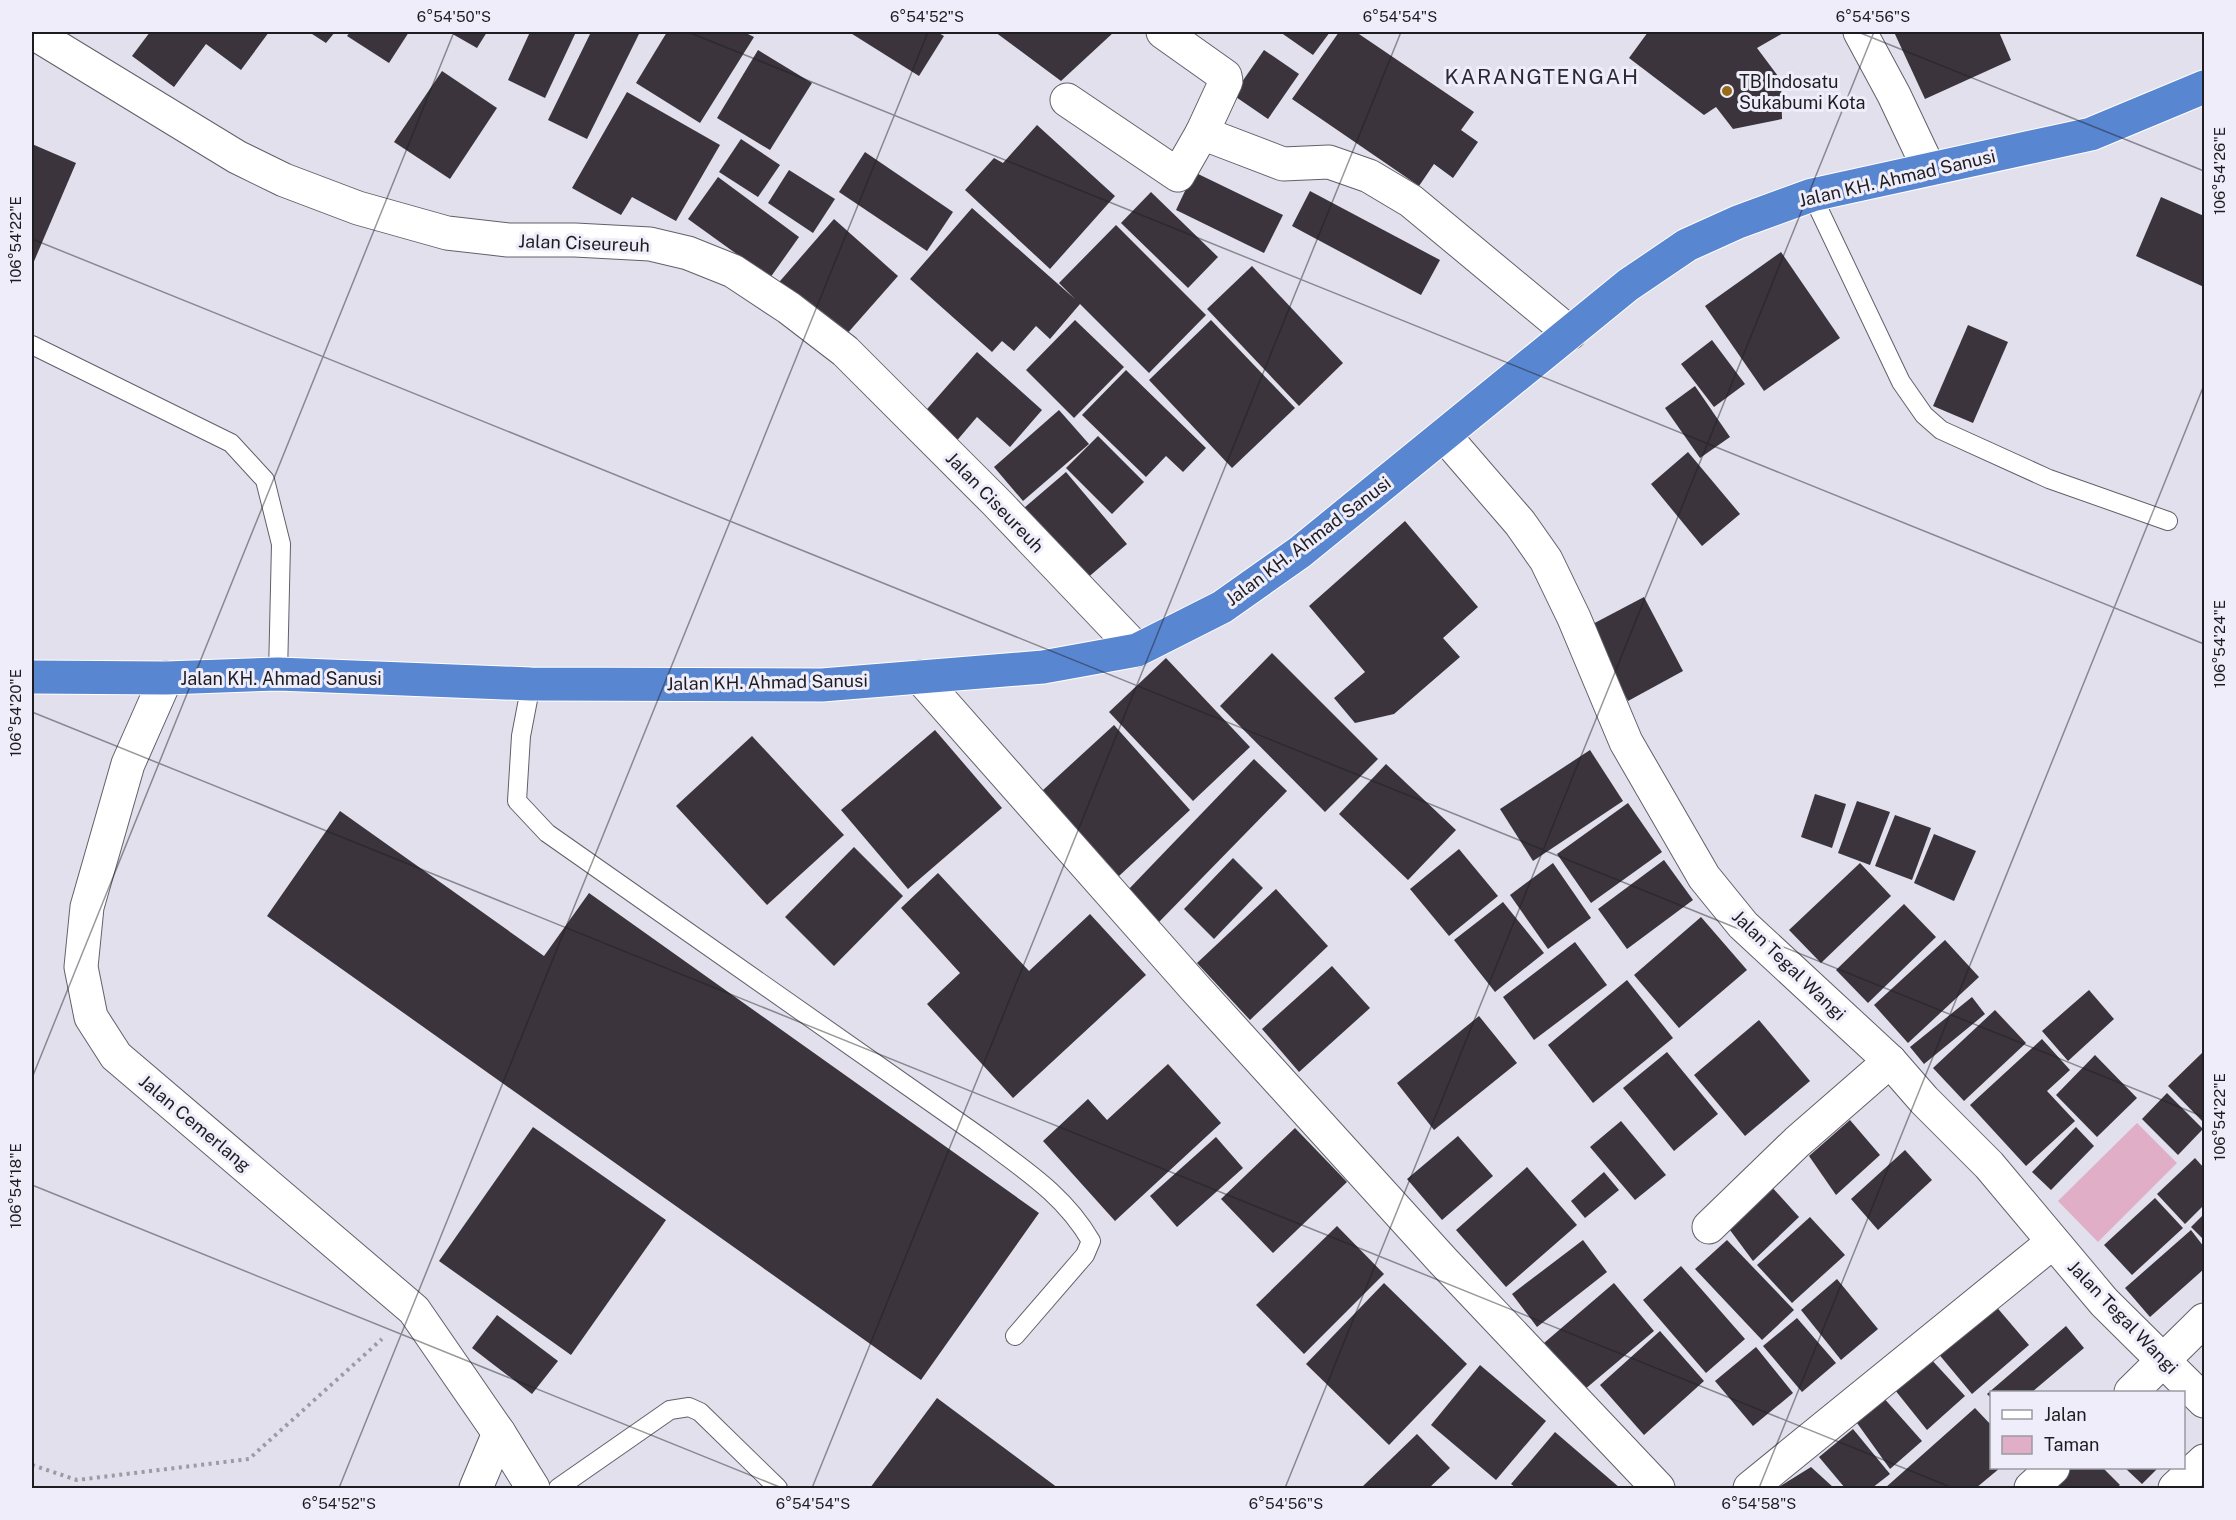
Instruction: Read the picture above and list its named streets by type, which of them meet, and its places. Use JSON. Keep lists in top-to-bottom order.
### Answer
{
  "streets": {
    "highway": ["Jalan KH. Ahmad Sanusi"],
    "street": ["Jalan Ciseureuh", "Jalan Tegal Wangi", "Jalan Cemerlang"]
  },
  "crossings": [
    ["Jalan KH. Ahmad Sanusi", "Jalan Ciseureuh"],
    ["Jalan KH. Ahmad Sanusi", "Jalan Tegal Wangi"],
    ["Jalan KH. Ahmad Sanusi", "Jalan Cemerlang"]
  ],
  "districts": ["KARANGTENGAH"],
  "places": ["TB Indosatu Sukabumi Kota"],
  "legend": ["Jalan", "Taman"],
  "coordinates": [
    "6°54'50\"S",
    "6°54'52\"S",
    "6°54'54\"S",
    "6°54'56\"S",
    "106°54'26\"E",
    "106°54'22\"E",
    "106°54'24\"E",
    "106°54'20\"E",
    "106°54'18\"E",
    "6°54'58\"S"
  ]
}
